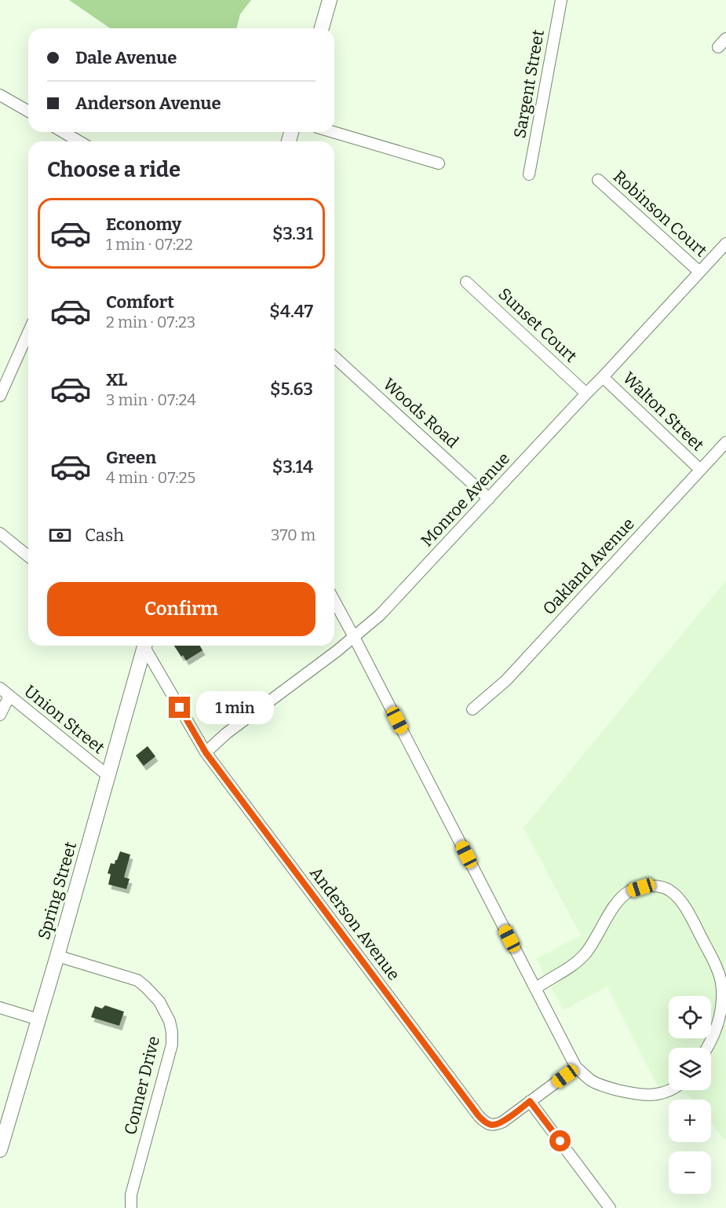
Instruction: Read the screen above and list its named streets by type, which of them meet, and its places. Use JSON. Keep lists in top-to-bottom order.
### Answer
{
  "streets": {
    "main road": ["Spring Street"],
    "street": [
      "Sargent Street",
      "Robinson Court",
      "Sunset Court",
      "Walton Street",
      "Woods Road",
      "Monroe Avenue",
      "Oakland Avenue",
      "Union Street",
      "Anderson Avenue",
      "Conner Drive"
    ]
  },
  "crossings": [
    ["Robinson Court", "Monroe Avenue"],
    ["Sunset Court", "Monroe Avenue"],
    ["Walton Street", "Monroe Avenue"],
    ["Walton Street", "Oakland Avenue"],
    ["Woods Road", "Monroe Avenue"],
    ["Monroe Avenue", "Anderson Avenue"],
    ["Union Street", "Spring Street"],
    ["Spring Street", "Conner Drive"]
  ],
  "page": {
    "banner": ["Dale Avenue", "Anderson Avenue"],
    "heading": "Choose a ride",
    "list": [
      {
        "name": "Economy",
        "note": "1 min · 07:22",
        "value": "$3.31"
      },
      {
        "name": "Comfort",
        "note": "2 min · 07:23",
        "value": "$4.47"
      },
      {
        "name": "XL",
        "note": "3 min · 07:24",
        "value": "$5.63"
      },
      {
        "name": "Green",
        "note": "4 min · 07:25",
        "value": "$3.14"
      }
    ],
    "pay": ["Cash", "370 m"],
    "buttons": "Confirm",
    "bubble": "1 min",
    "map_buttons": ["+", "−"]
  }
}
